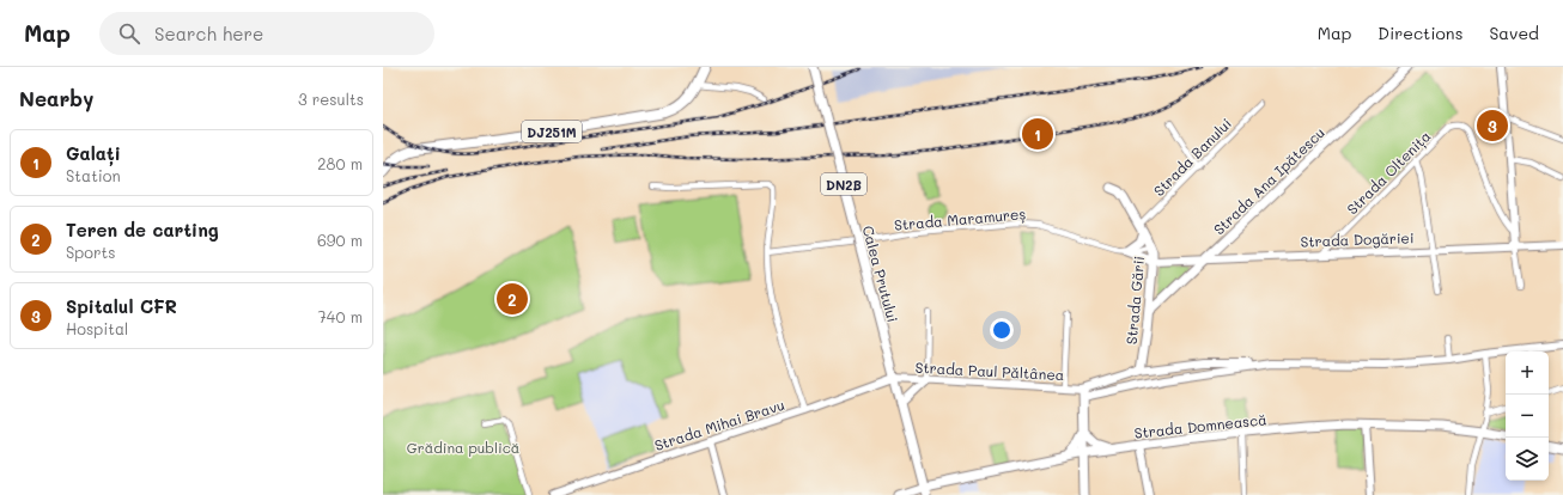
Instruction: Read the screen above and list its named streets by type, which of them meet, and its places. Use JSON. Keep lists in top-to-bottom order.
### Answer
{
  "streets": {
    "highway": ["DJ251M"],
    "main road": [
      "Strada Ana Ipătescu",
      "DN2B",
      "Calea Prutului",
      "Strada Gării",
      "Strada Domnească"
    ],
    "street": [
      "Strada Banului",
      "Strada Oltenița",
      "Strada Maramureș",
      "Strada Dogăriei",
      "Strada Paul Păltânea",
      "Strada Mihai Bravu"
    ]
  },
  "crossings": [
    ["Strada Banului", "Strada Gării"],
    ["Strada Oltenița", "Strada Dogăriei"],
    ["Strada Ana Ipătescu", "Strada Dogăriei"],
    ["Strada Ana Ipătescu", "Strada Gării"],
    ["Strada Maramureș", "Strada Gării"],
    ["Strada Dogăriei", "Strada Gării"],
    ["Calea Prutului", "Strada Paul Păltânea"],
    ["Calea Prutului", "Strada Mihai Bravu"],
    ["Calea Prutului", "Strada Domnească"],
    ["Strada Paul Păltânea", "Strada Mihai Bravu"]
  ],
  "parks": ["Grădina publică"],
  "page": {
    "header": "Map",
    "search": "Search here",
    "nav": ["Map", "Directions", "Saved"],
    "heading": ["Nearby", "3 results"],
    "pins": ["3", "1", "2"],
    "list": [
      {
        "mark": "1",
        "name": "Galați",
        "note": "Station",
        "value": "280 m"
      },
      {
        "mark": "2",
        "name": "Teren de carting",
        "note": "Sports",
        "value": "690 m"
      },
      {
        "mark": "3",
        "name": "Spitalul CFR",
        "note": "Hospital",
        "value": "740 m"
      }
    ],
    "map_buttons": ["+", "−"]
  }
}
